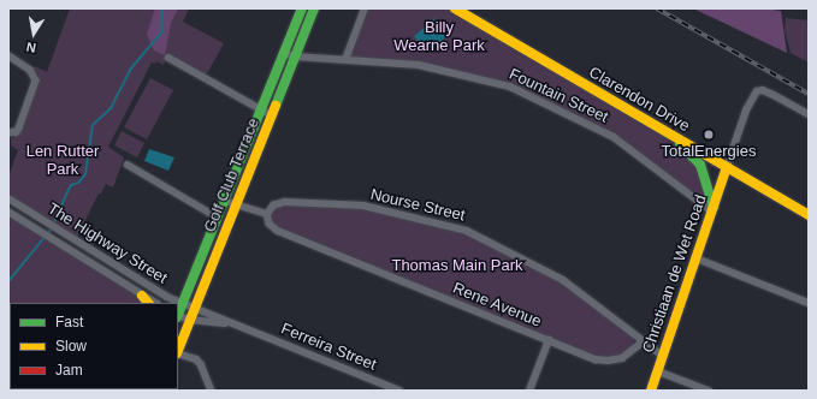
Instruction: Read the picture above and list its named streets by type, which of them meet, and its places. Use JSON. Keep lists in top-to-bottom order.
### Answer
{
  "streets": {
    "street": [
      "Fountain Street",
      "Clarendon Drive",
      "Golf Club Terrace",
      "Nourse Street",
      "The Highway Street",
      "Christiaan de Wet Road",
      "Rene Avenue",
      "Ferreira Street"
    ]
  },
  "crossings": [
    ["Fountain Street", "Golf Club Terrace"],
    ["Fountain Street", "Christiaan de Wet Road"],
    ["Clarendon Drive", "Christiaan de Wet Road"],
    ["Golf Club Terrace", "The Highway Street"],
    ["Golf Club Terrace", "Ferreira Street"],
    ["Nourse Street", "Christiaan de Wet Road"],
    ["Nourse Street", "Rene Avenue"],
    ["The Highway Street", "Ferreira Street"]
  ],
  "parks": ["Billy Wearne Park", "Len Rutter Park", "Thomas Main Park"],
  "places": ["TotalEnergies"],
  "legend": ["Fast", "Slow", "Jam"],
  "north": "bottom"
}
